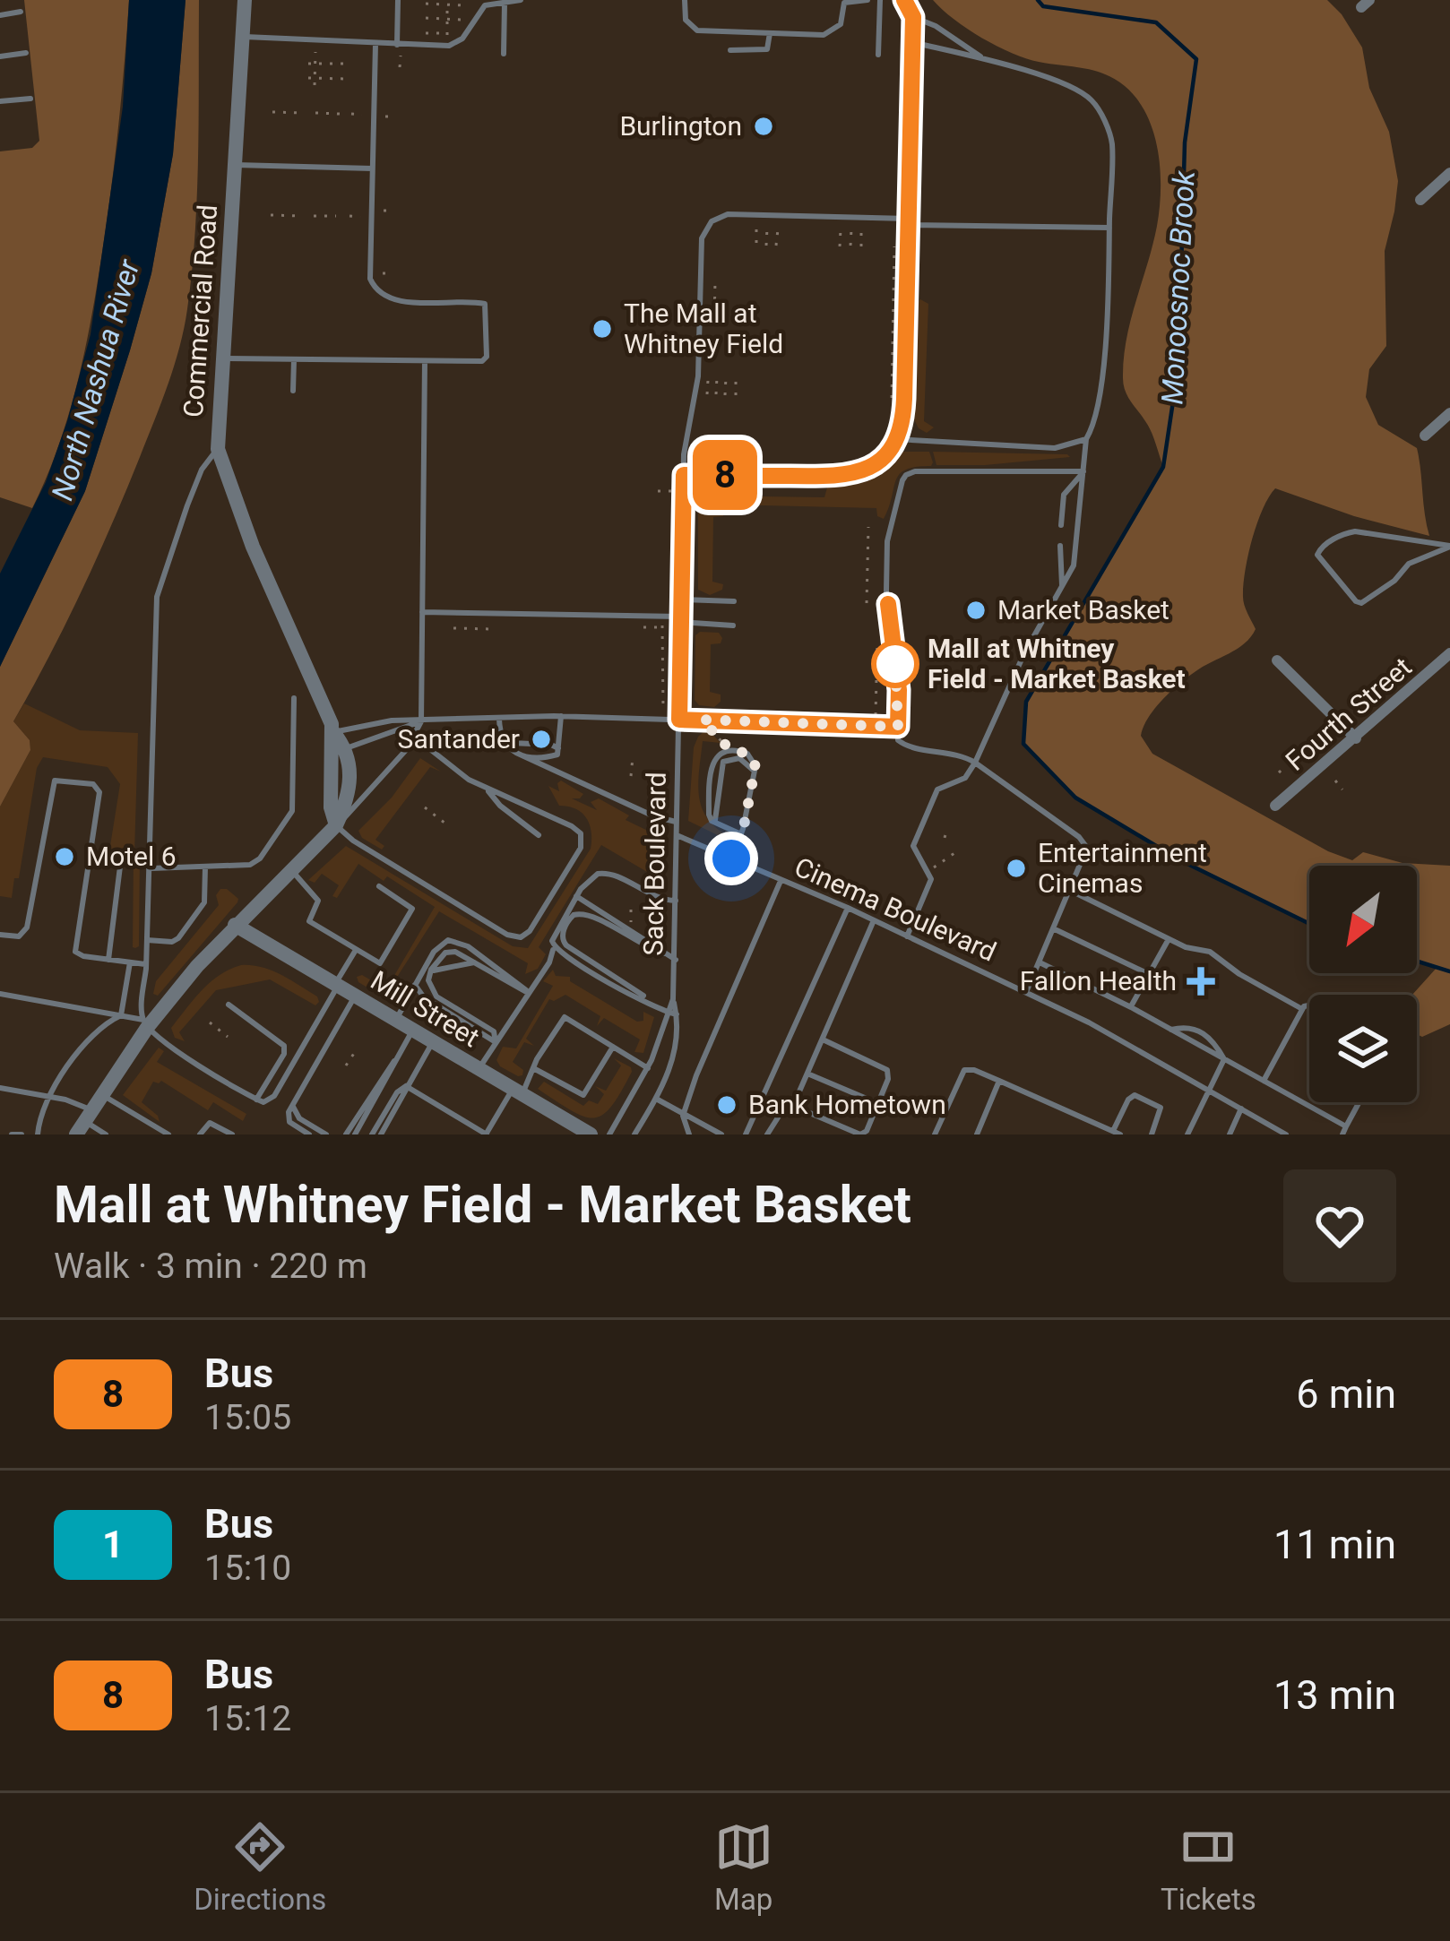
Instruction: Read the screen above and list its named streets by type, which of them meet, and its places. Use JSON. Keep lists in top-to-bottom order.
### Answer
{
  "streets": {
    "street": ["Commercial Road", "Fourth Street", "Mill Street"],
    "lane": ["Sack Boulevard", "Cinema Boulevard"]
  },
  "crossings": [
    ["Sack Boulevard", "Cinema Boulevard"]
  ],
  "water": ["Monoosnoc Brook", "North Nashua River"],
  "places": {
    "other": [
      "Burlington",
      "The Mall at Whitney Field",
      "Market Basket",
      "Mall at Whitney Field - Market Basket",
      "Santander",
      "Motel 6",
      "Entertainment Cinemas",
      "Bank Hometown"
    ],
    "health": ["Fallon Health"]
  },
  "lines": ["bus line 8"],
  "north": "bottom left",
  "page": {
    "on_map": "8",
    "heading": ["Mall at Whitney Field - Market Basket", "Walk · 3 min · 220 m"],
    "list": [
      {
        "mark": "8",
        "name": "Bus",
        "note": "15:05",
        "value": "6 min"
      },
      {
        "mark": "1",
        "name": "Bus",
        "note": "15:10",
        "value": "11 min"
      },
      {
        "mark": "8",
        "name": "Bus",
        "note": "15:12",
        "value": "13 min"
      }
    ],
    "tabs": ["Directions", "Map", "Tickets"]
  }
}
